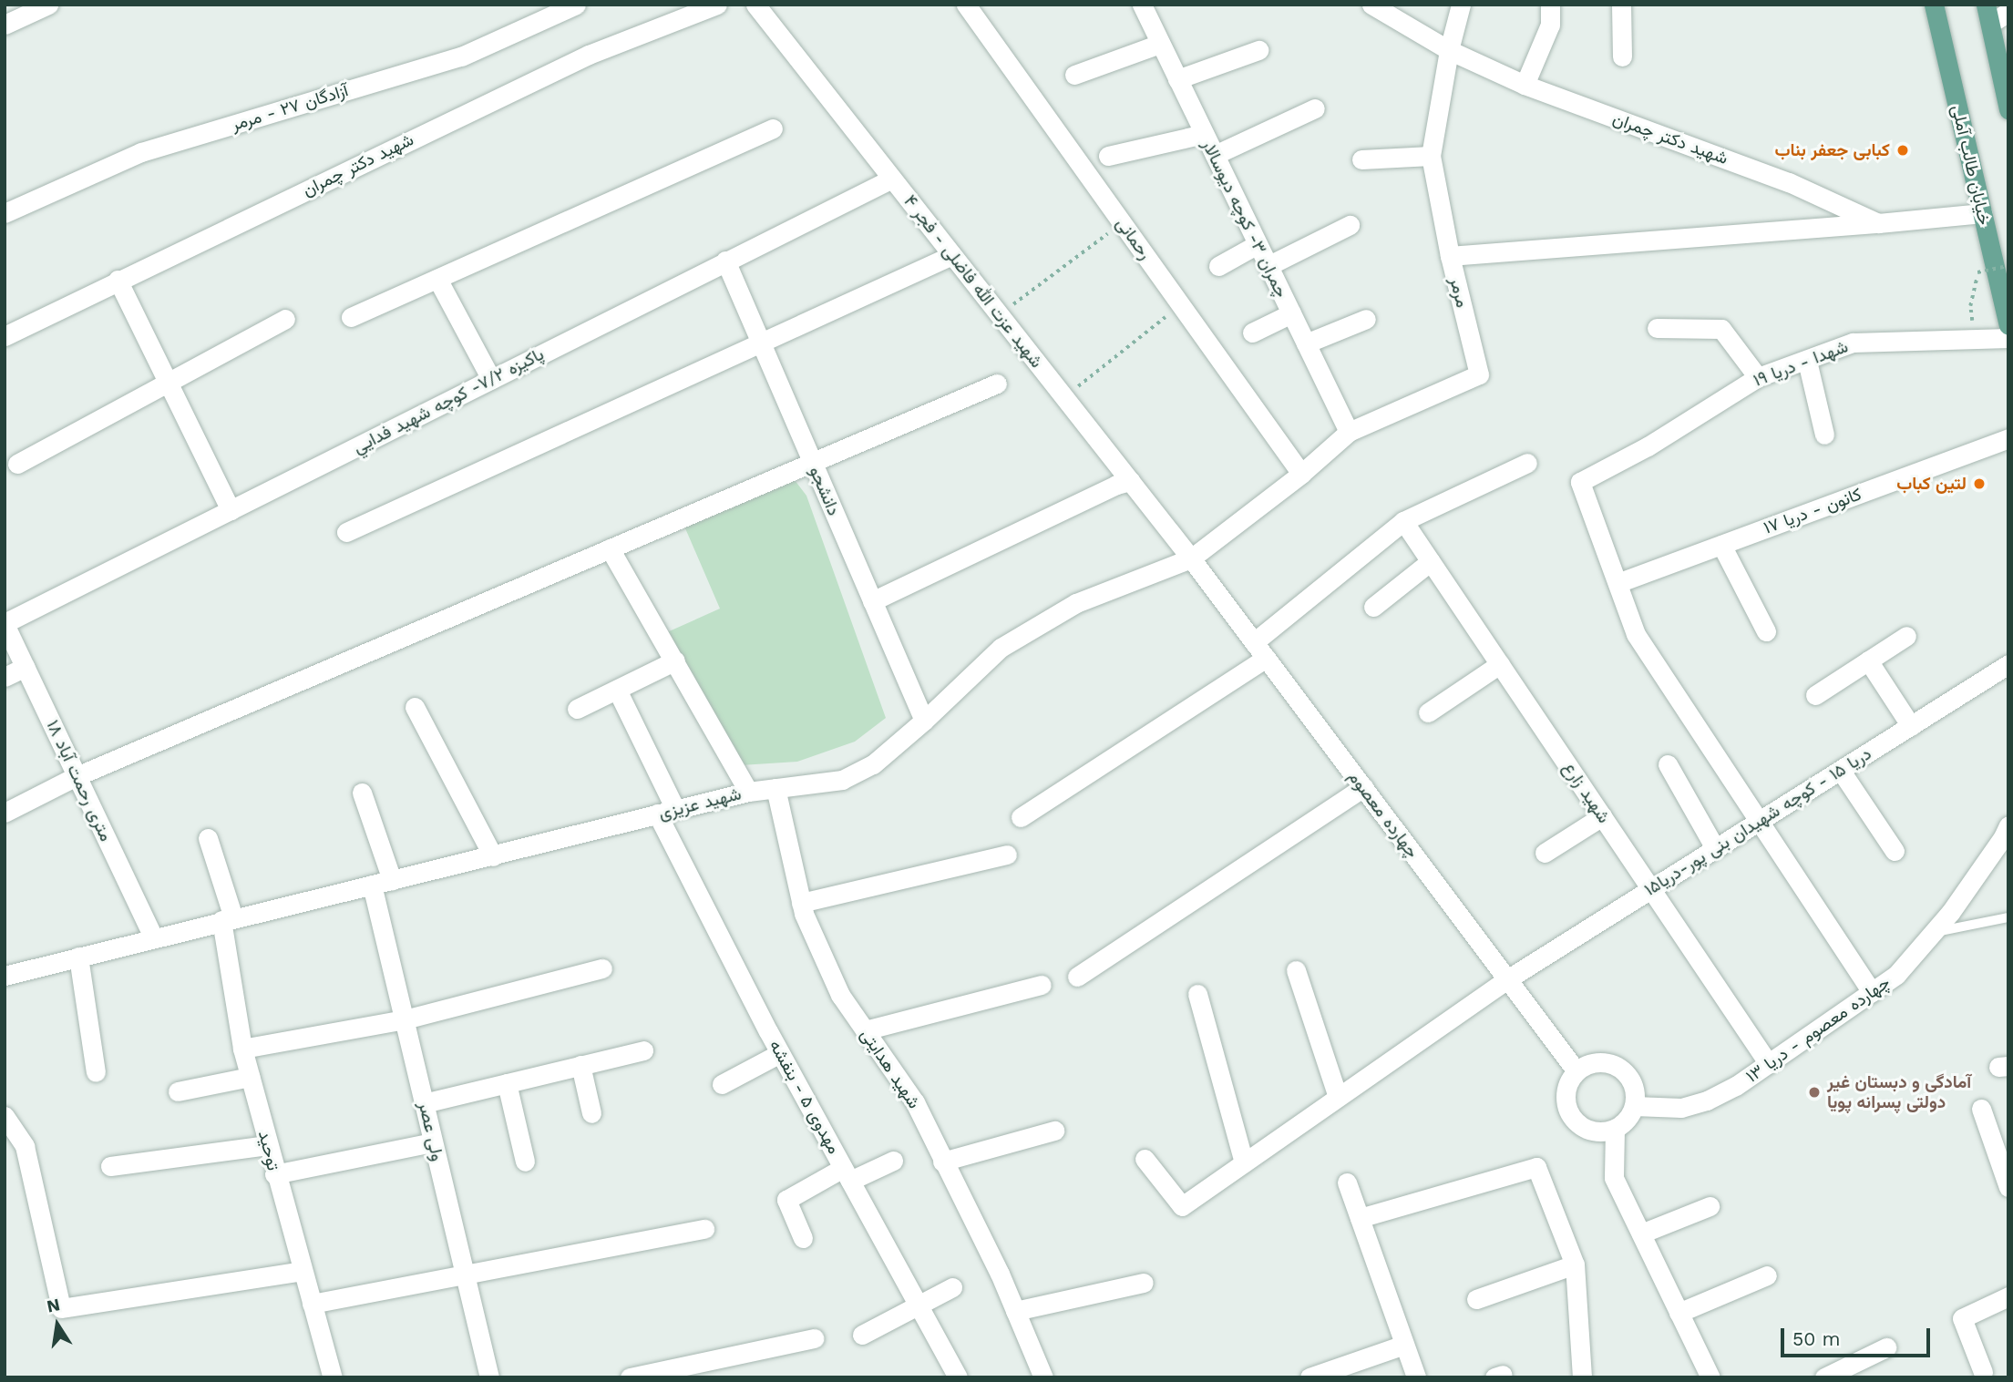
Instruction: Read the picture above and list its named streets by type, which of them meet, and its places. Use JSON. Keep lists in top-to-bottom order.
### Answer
{
  "streets": {
    "main road": ["خیابان طالب آملی"],
    "street": [
      "آزادگان ۲۷ - مرمر",
      "شهید دکتر چمران",
      "چمران ۳- كوچه ديوسالار",
      "رحمانی",
      "شهید عزت الله فاضلی - فجر ۴",
      "مرمر",
      "شهدا - دریا ۱۹",
      "پاکیزه ۷/۲- كوچه شهيد فدايي",
      "دانشجو",
      "کانون - دریا ۱۷",
      "۱۸ متری رحمت آباد",
      "شهید زارع",
      "شهید عزیزی",
      "چهارده معصوم",
      "دریا ۱۵ - كوچه شهيدان بنی پور-دريا۱۵",
      "چهارده معصوم - دریا ۱۳",
      "شهید هدایتی",
      "مهدوی ۵ - بنفشه",
      "ولی عصر",
      "توحید"
    ]
  },
  "crossings": [
    ["شهید دکتر چمران", "مرمر"],
    ["چمران ۳- كوچه ديوسالار", "مرمر"],
    ["رحمانی", "مرمر"],
    ["شهید عزت الله فاضلی - فجر ۴", "مرمر"],
    ["شهید عزت الله فاضلی - فجر ۴", "پاکیزه ۷/۲- كوچه شهيد فدايي"],
    ["شهید عزت الله فاضلی - فجر ۴", "شهید عزیزی"],
    ["شهید عزت الله فاضلی - فجر ۴", "چهارده معصوم"],
    ["مرمر", "شهید عزیزی"],
    ["مرمر", "چهارده معصوم"],
    ["شهدا - دریا ۱۹", "کانون - دریا ۱۷"],
    ["پاکیزه ۷/۲- كوچه شهيد فدايي", "دانشجو"],
    ["پاکیزه ۷/۲- كوچه شهيد فدايي", "۱۸ متری رحمت آباد"],
    ["دانشجو", "شهید عزیزی"],
    ["۱۸ متری رحمت آباد", "شهید عزیزی"],
    ["شهید زارع", "دریا ۱۵ - كوچه شهيدان بنی پور-دريا۱۵"],
    ["شهید زارع", "چهارده معصوم - دریا ۱۳"],
    ["شهید عزیزی", "چهارده معصوم"],
    ["شهید عزیزی", "شهید هدایتی"],
    ["شهید عزیزی", "مهدوی ۵ - بنفشه"],
    ["شهید عزیزی", "ولی عصر"],
    ["شهید عزیزی", "توحید"],
    ["چهارده معصوم", "دریا ۱۵ - كوچه شهيدان بنی پور-دريا۱۵"],
    ["چهارده معصوم", "چهارده معصوم - دریا ۱۳"]
  ],
  "places": ["کبابی جعفر بناب", "لتین کباب", "آمادگی و دبستان غیر دولتی پسرانه پویا"],
  "scale_bar": "50 m",
  "north": "top"
}
